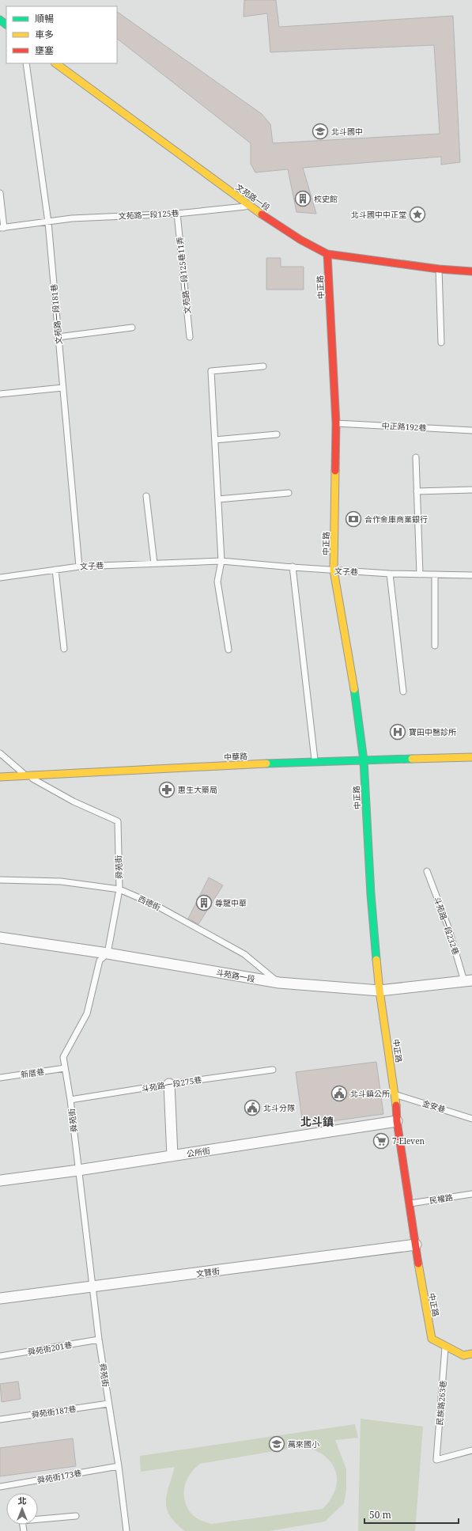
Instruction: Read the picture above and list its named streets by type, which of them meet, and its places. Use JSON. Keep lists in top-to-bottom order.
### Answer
{
  "streets": {
    "street": [
      "文苑路一段",
      "中正路",
      "中華路",
      "斗苑路一段",
      "公所街",
      "文賢街"
    ],
    "lane": [
      "文苑路一段125巷",
      "文苑路一段125巷11弄",
      "文苑路一段181巷",
      "中正路192巷",
      "文子巷",
      "舜苑街",
      "西德街",
      "斗苑路一段232巷",
      "新厝巷",
      "斗苑路一段275巷",
      "金安巷",
      "民權路",
      "舜苑街201巷",
      "民族路263巷",
      "舜苑街187巷",
      "舜苑街173巷"
    ]
  },
  "crossings": [
    ["文苑路一段", "文苑路一段125巷"],
    ["文苑路一段", "中正路"],
    ["文苑路一段125巷", "文苑路一段125巷11弄"],
    ["文苑路一段125巷", "文苑路一段181巷"],
    ["中正路", "中正路192巷"],
    ["中正路", "文子巷"],
    ["中正路", "中華路"],
    ["中正路", "斗苑路一段"],
    ["中正路", "金安巷"],
    ["中正路", "公所街"],
    ["中正路", "民權路"],
    ["中正路", "文賢街"],
    ["中正路", "民族路263巷"],
    ["文苑路一段181巷", "文子巷"],
    ["中華路", "舜苑街"],
    ["舜苑街", "西德街"],
    ["舜苑街", "斗苑路一段"],
    ["舜苑街", "新厝巷"],
    ["舜苑街", "斗苑路一段275巷"],
    ["舜苑街", "公所街"],
    ["舜苑街", "文賢街"],
    ["舜苑街", "舜苑街201巷"],
    ["舜苑街", "舜苑街187巷"],
    ["舜苑街", "舜苑街173巷"],
    ["西德街", "斗苑路一段"],
    ["斗苑路一段232巷", "斗苑路一段"]
  ],
  "districts": ["北斗鎮"],
  "places": {
    "school or university": ["北斗國中", "萬來國小"],
    "building": ["校史館", "尊龍中華"],
    "place": ["北斗國中中正堂"],
    "bank": ["合作金庫商業銀行"],
    "hospital": ["寶田中醫診所"],
    "pharmacy": ["惠生大藥局"],
    "public building": ["北斗鎮公所", "北斗分隊"],
    "supermarket": ["7-Eleven"]
  },
  "legend": ["順暢", "車多", "壅塞"],
  "scale_bar": "50 m",
  "north": "top"
}
